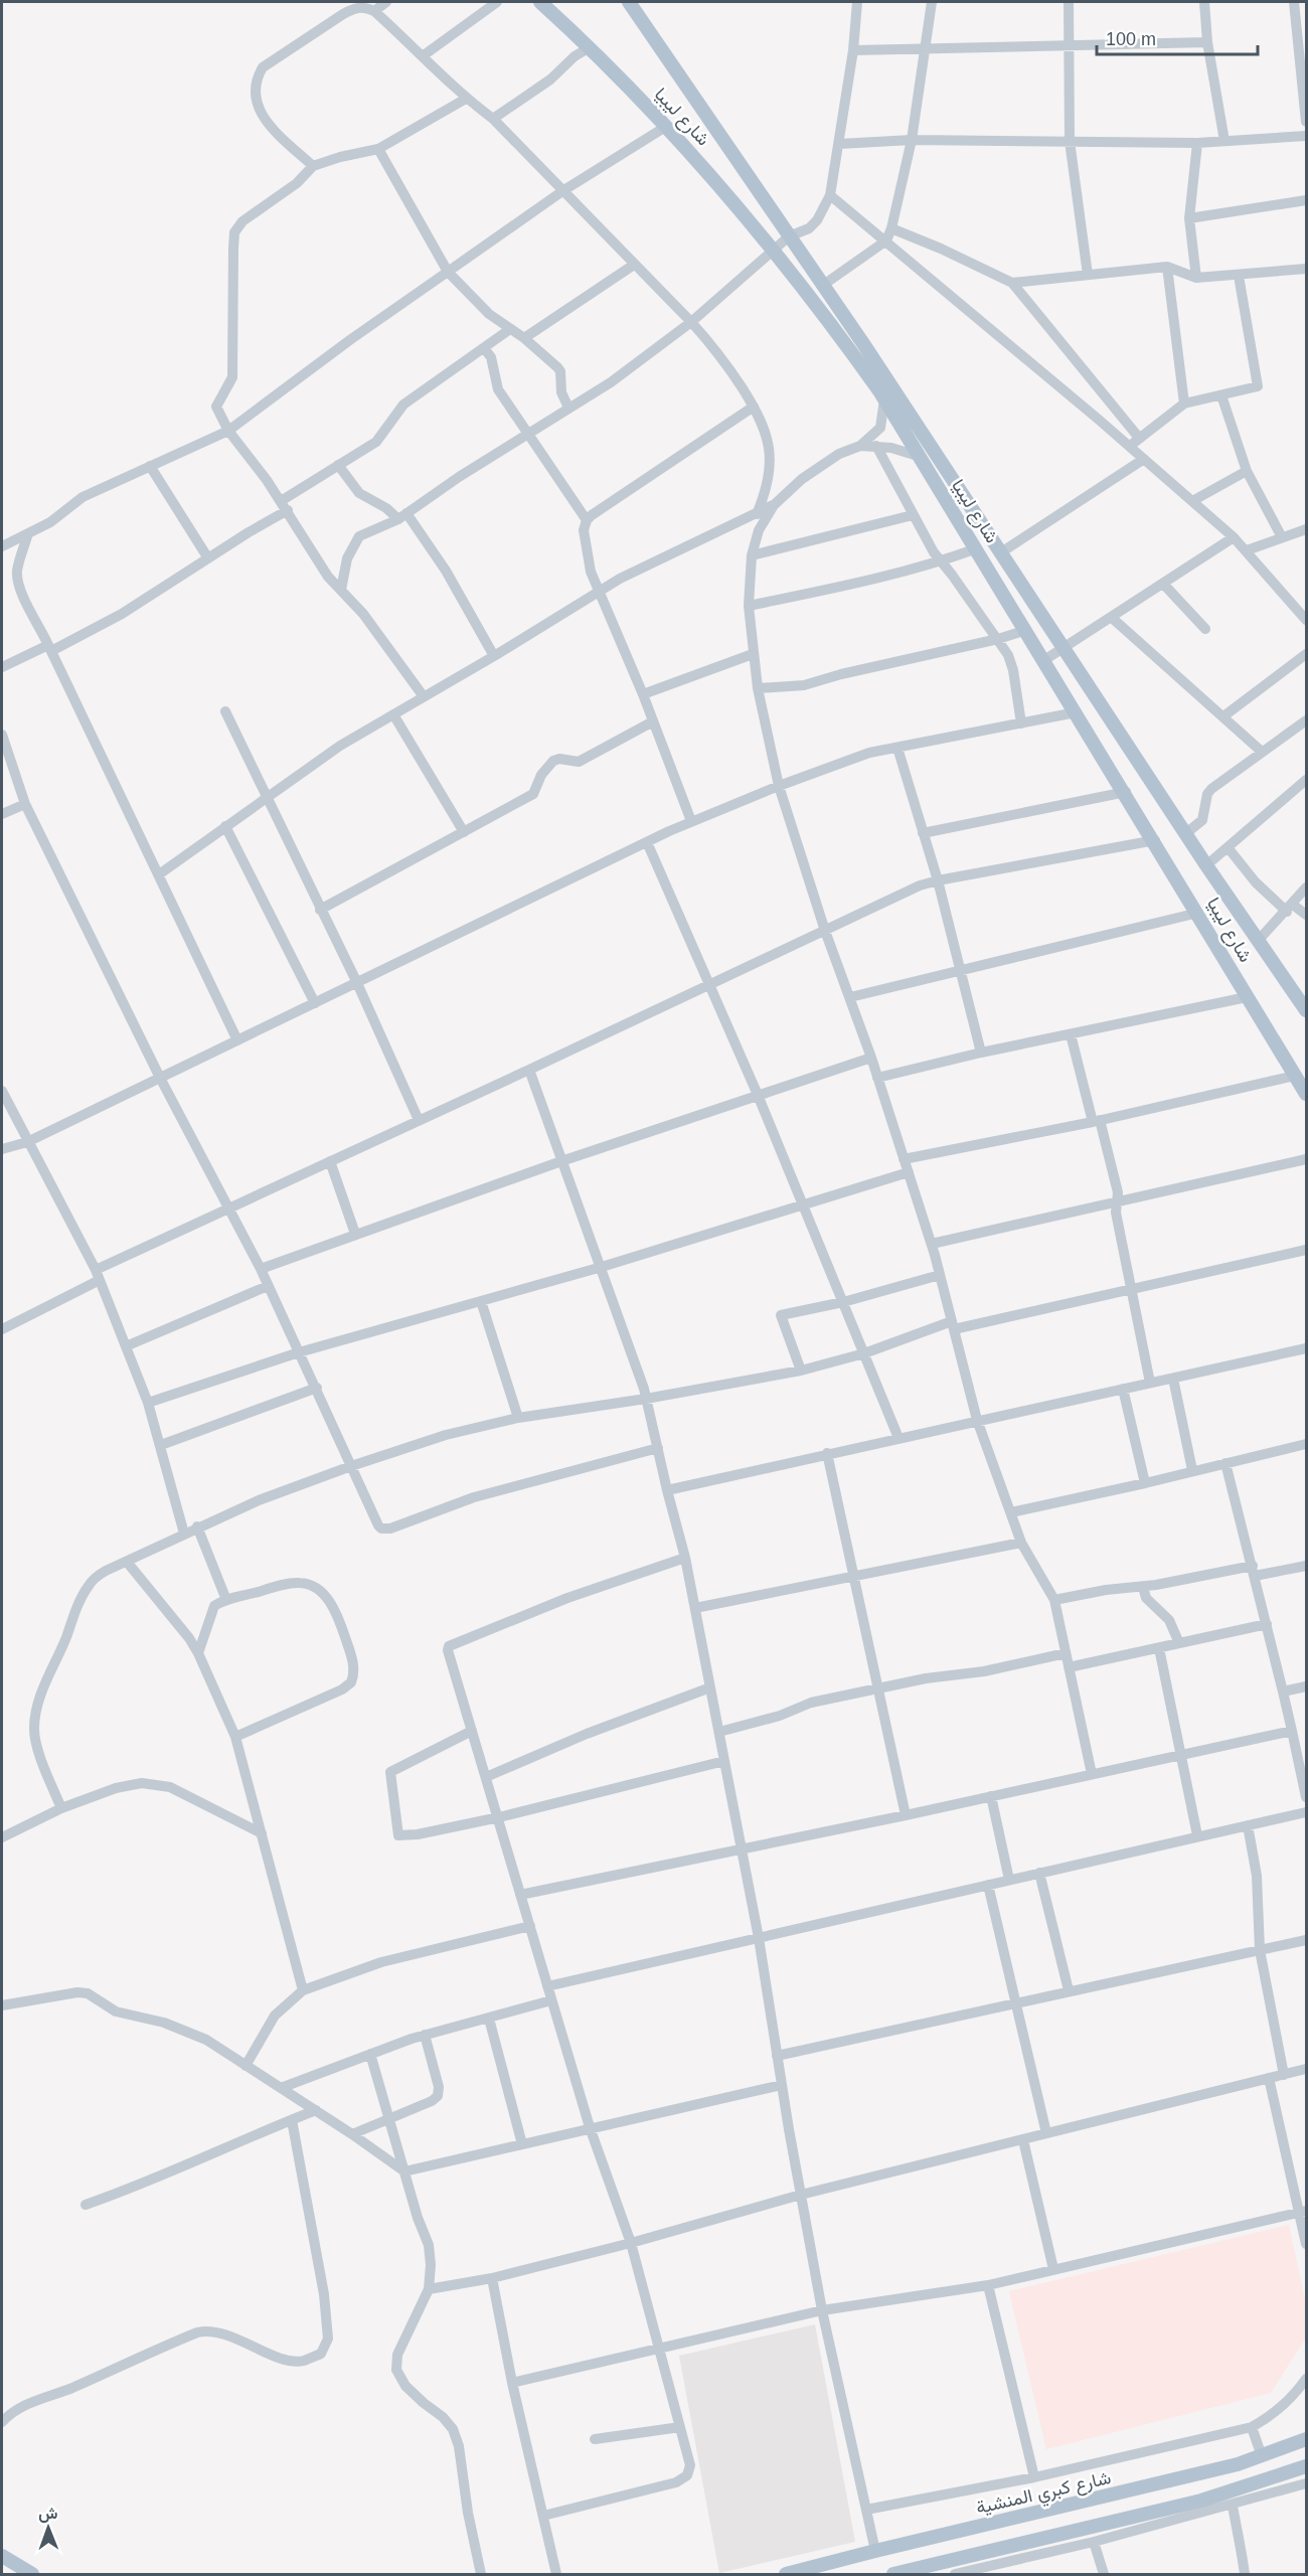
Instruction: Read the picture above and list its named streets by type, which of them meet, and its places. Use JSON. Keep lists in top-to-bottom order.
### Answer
{
  "streets": {
    "main road": ["شارع ليبيا", "شارع كبري المنشية"]
  },
  "scale_bar": "100 m",
  "north": "top"
}
